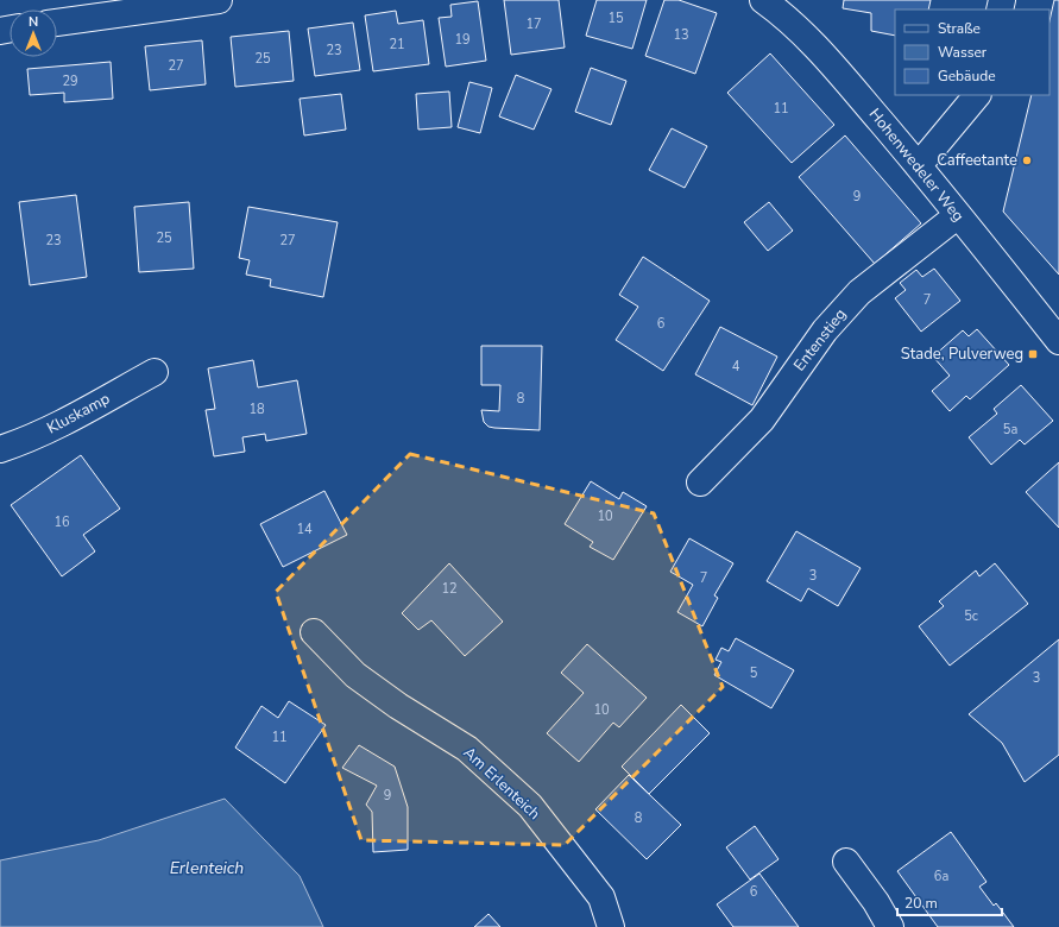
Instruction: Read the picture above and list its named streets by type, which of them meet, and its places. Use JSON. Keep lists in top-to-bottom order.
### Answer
{
  "streets": {
    "street": [
      "Hohenwedeler Weg",
      "Entenstieg",
      "Kluskamp",
      "Am Erlenteich"
    ]
  },
  "crossings": [
    ["Hohenwedeler Weg", "Entenstieg"]
  ],
  "water": ["Erlenteich"],
  "places": {
    "other": ["Caffeetante"],
    "transit": ["Stade, Pulverweg"]
  },
  "house_numbers": [
    "15",
    "17",
    "13",
    "19",
    "21",
    "23",
    "25",
    "27",
    "29",
    "11",
    "9",
    "25",
    "23",
    "27",
    "7",
    "6",
    "4",
    "8",
    "18",
    "5a",
    "10",
    "16",
    "14",
    "3",
    "7",
    "12",
    "5c",
    "5",
    "3",
    "10",
    "11",
    "9",
    "8",
    "6a",
    "6"
  ],
  "legend": ["Straße", "Wasser", "Gebäude"],
  "scale_bar": "20 m",
  "north": "top"
}
